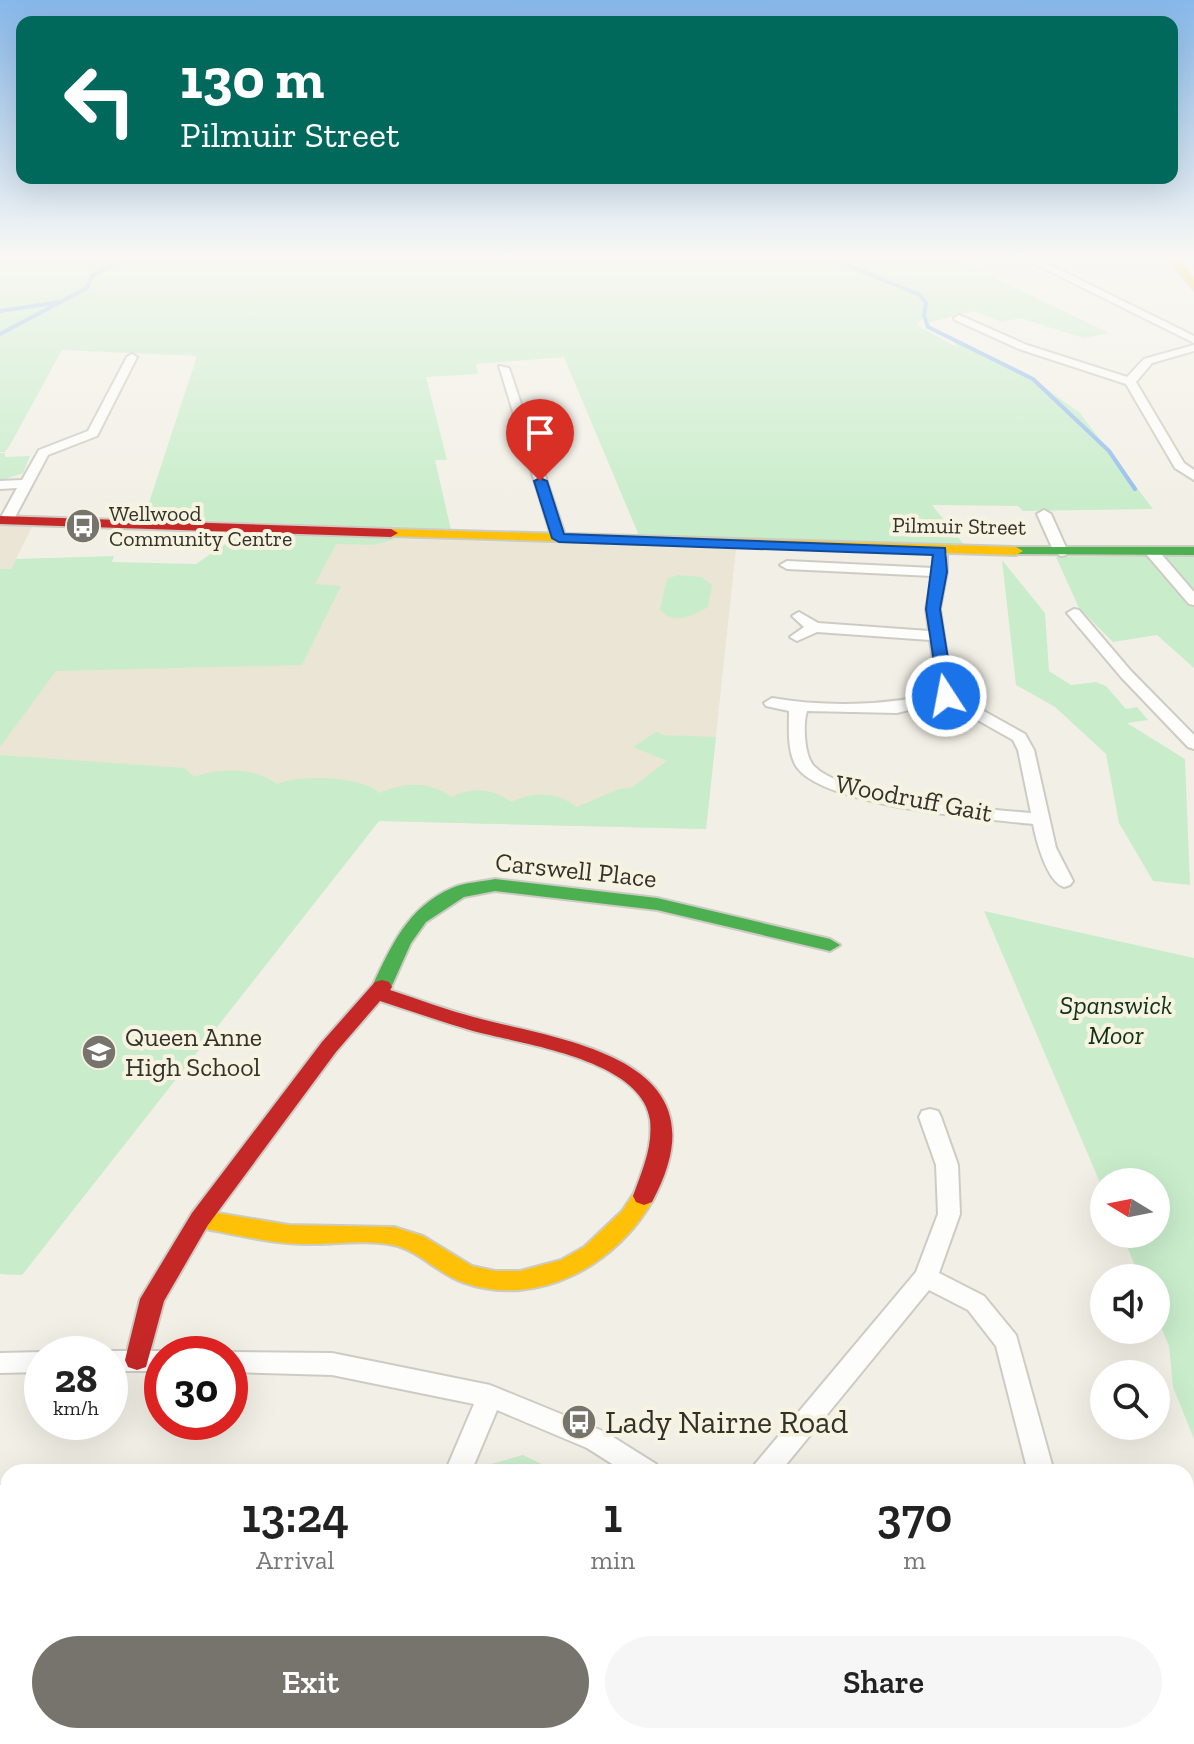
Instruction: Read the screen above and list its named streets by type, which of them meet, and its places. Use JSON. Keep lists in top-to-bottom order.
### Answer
{
  "streets": {
    "street": ["Pilmuir Street", "Woodruff Gait", "Carswell Place"]
  },
  "parks": ["Spanswick Moor"],
  "places": {
    "bus stop": ["Wellwood Community Centre", "Lady Nairne Road"],
    "school or university": ["Queen Anne High School"]
  },
  "north": "left",
  "page": {
    "turn": ["130 m", "Pilmuir Street"],
    "speed": "28 km/h",
    "limit": "30",
    "eta": [
      "13:24",
      "Arrival",
      "1",
      "min",
      "370",
      "m"
    ],
    "buttons": ["Exit", "Share"]
  }
}
